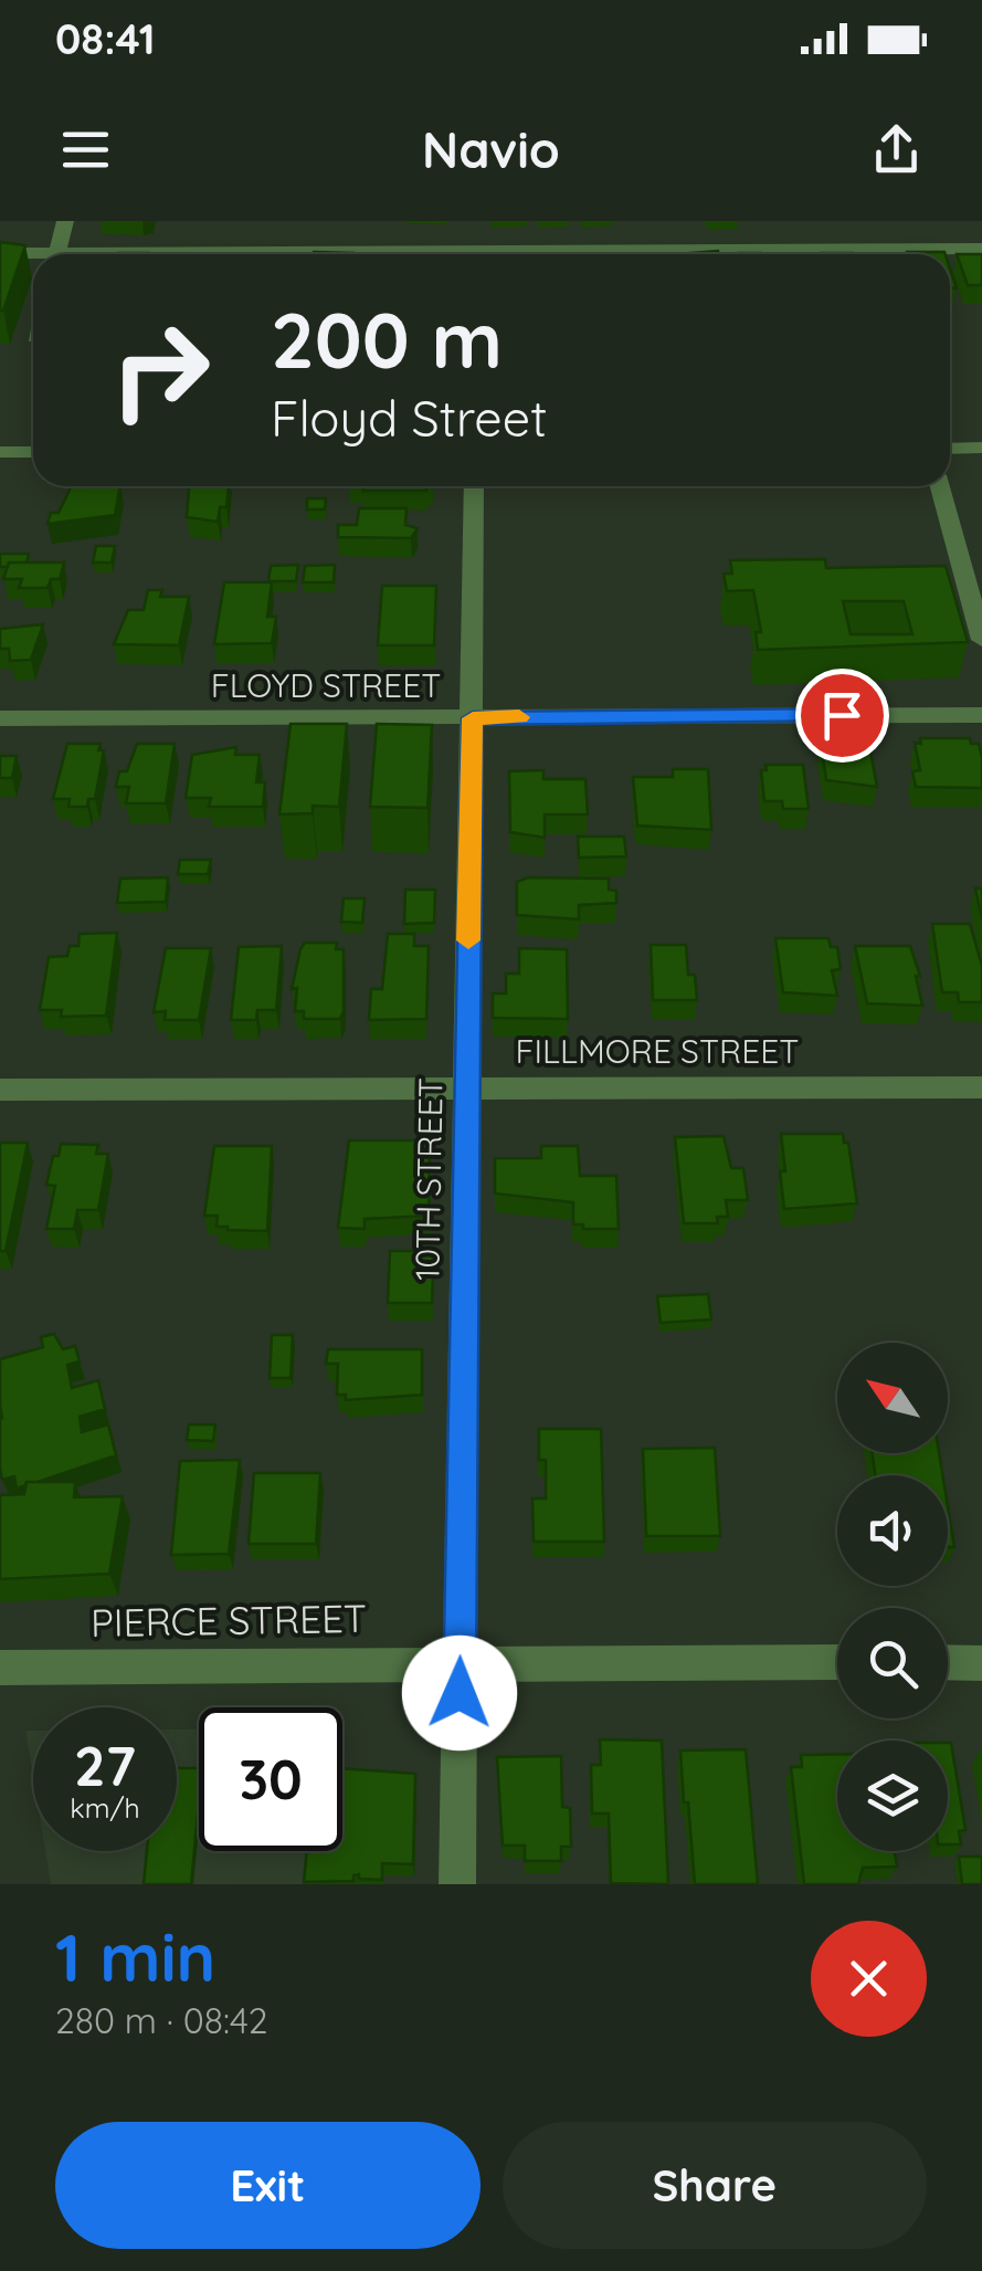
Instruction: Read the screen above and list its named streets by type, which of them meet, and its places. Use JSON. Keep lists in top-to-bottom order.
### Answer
{
  "streets": {
    "street": [
      "FLOYD STREET",
      "FILLMORE STREET",
      "10TH STREET",
      "PIERCE STREET"
    ]
  },
  "crossings": [
    ["FLOYD STREET", "10TH STREET"],
    ["FILLMORE STREET", "10TH STREET"],
    ["10TH STREET", "PIERCE STREET"]
  ],
  "north": "top left",
  "page": {
    "status": "08:41",
    "header": "Navio",
    "turn": ["200 m", "Floyd Street"],
    "speed": "27 km/h",
    "limit": "30",
    "heading": ["1 min", "280 m · 08:42"],
    "buttons": ["Exit", "Share"]
  }
}
